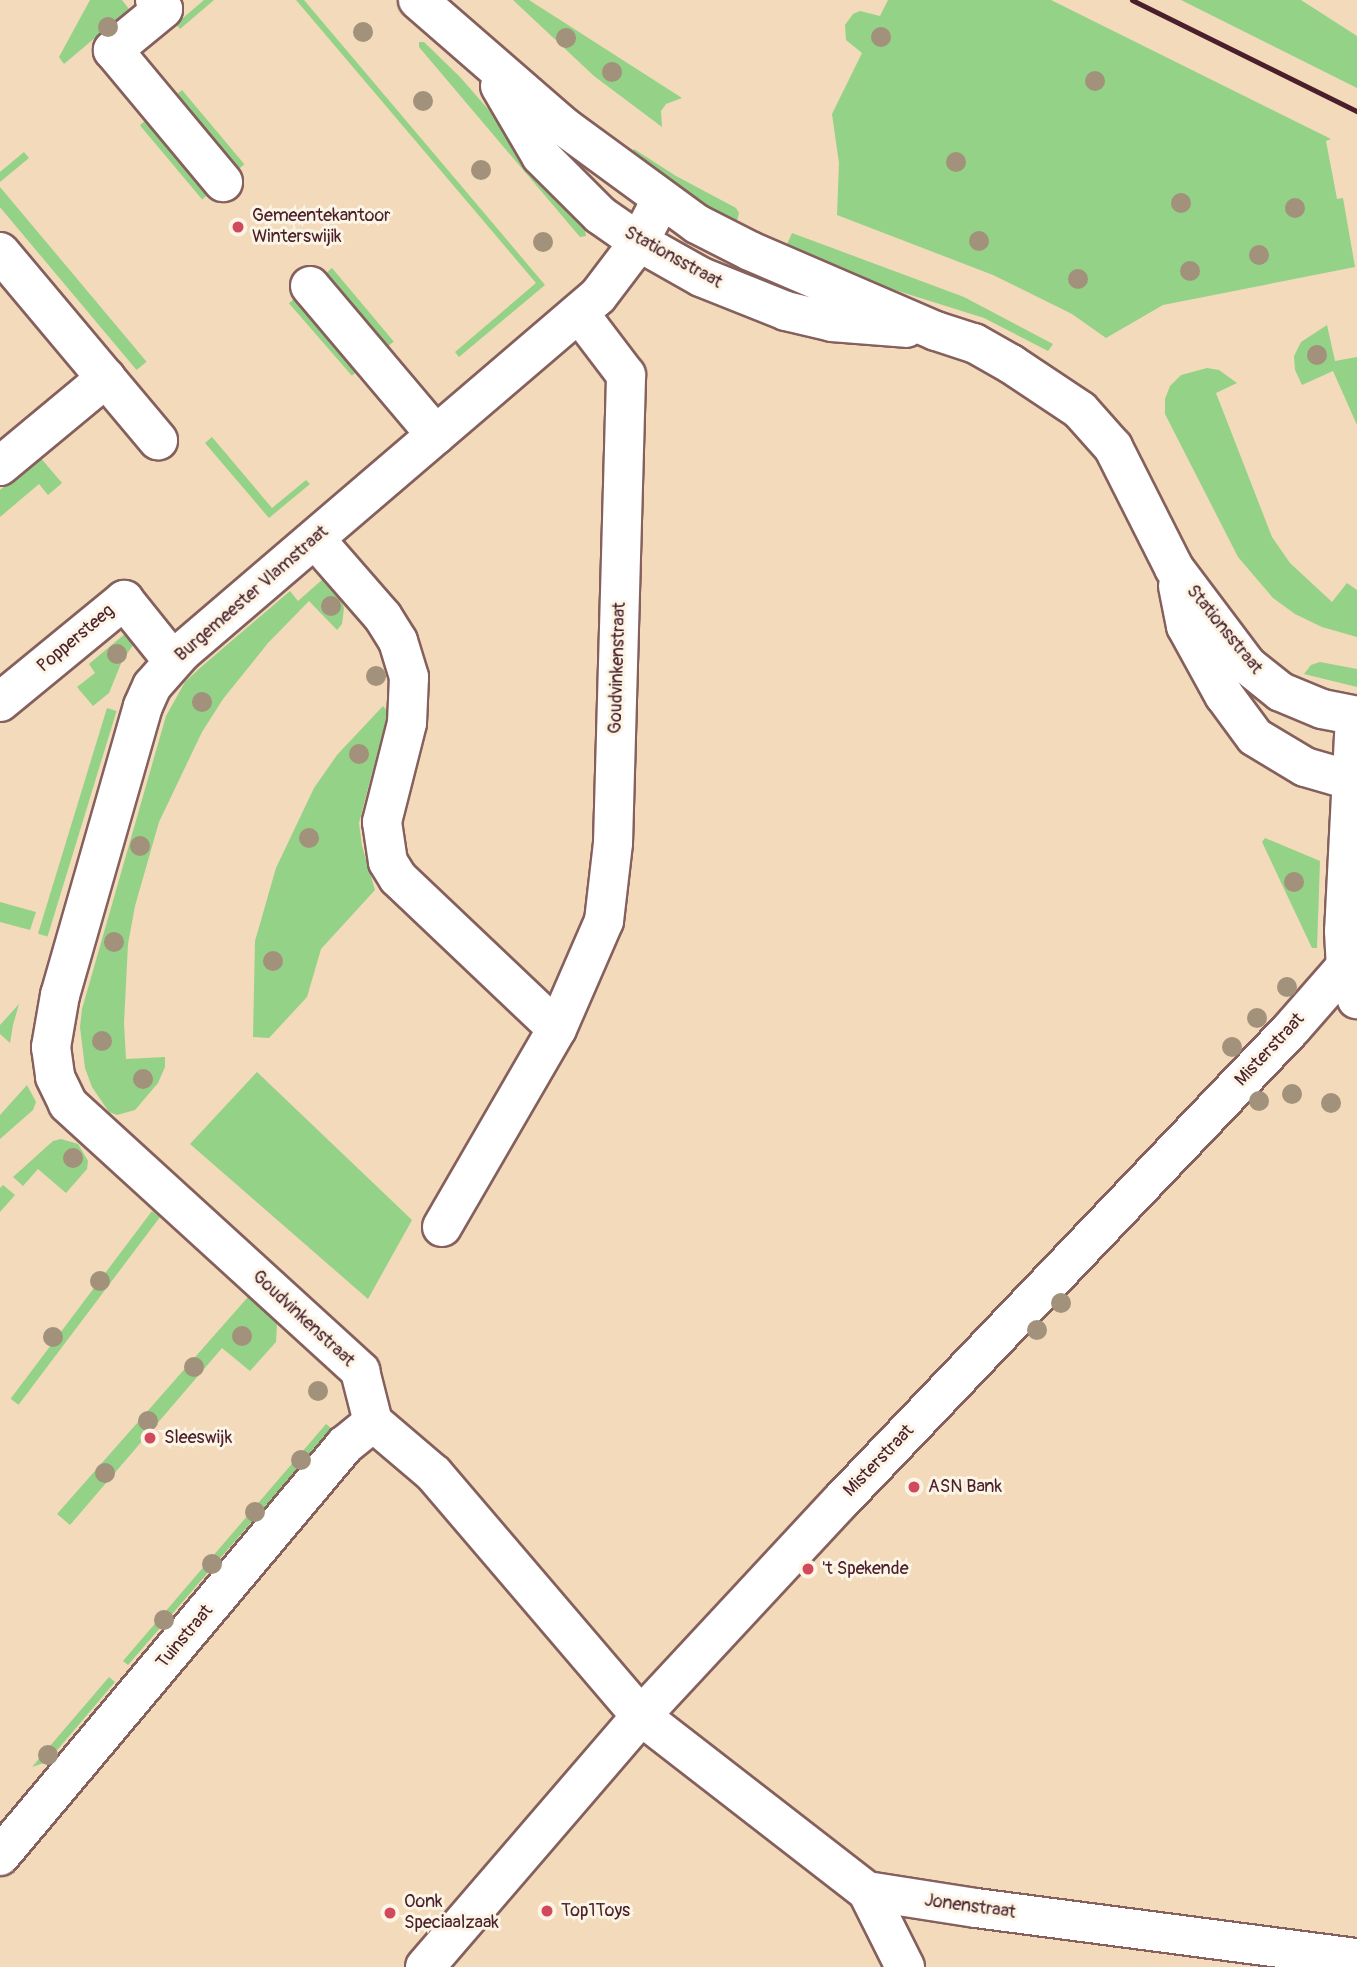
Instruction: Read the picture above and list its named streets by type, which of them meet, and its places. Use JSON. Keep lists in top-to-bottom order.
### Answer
{
  "streets": {
    "street": [
      "Stationsstraat",
      "Burgemeester Vlamstraat",
      "Poppersteeg",
      "Goudvinkenstraat",
      "Misterstraat",
      "Tuinstraat",
      "Jonenstraat"
    ]
  },
  "crossings": [
    ["Stationsstraat", "Burgemeester Vlamstraat"],
    ["Burgemeester Vlamstraat", "Poppersteeg"],
    ["Burgemeester Vlamstraat", "Goudvinkenstraat"],
    ["Goudvinkenstraat", "Tuinstraat"],
    ["Misterstraat", "Jonenstraat"]
  ],
  "places": [
    "Gemeentekantoor Winterswijik",
    "Sleeswijk",
    "ASN Bank",
    "'t Spekende",
    "Top1Toys",
    "Oonk Speciaalzaak"
  ]
}
